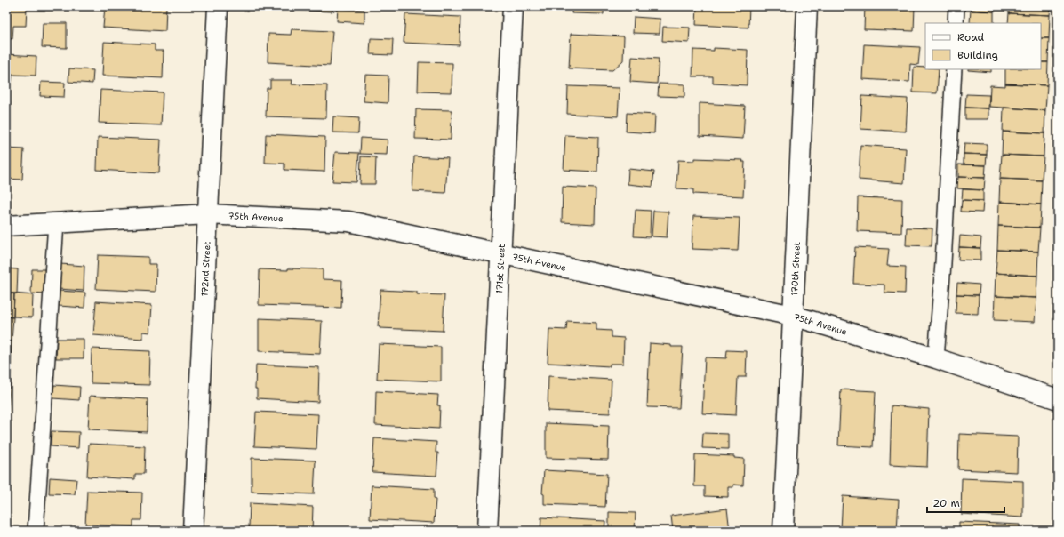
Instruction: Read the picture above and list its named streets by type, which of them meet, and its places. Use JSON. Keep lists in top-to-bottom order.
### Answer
{
  "streets": {
    "street": [
      "75th Avenue",
      "172nd Street",
      "171st Street",
      "170th Street"
    ]
  },
  "crossings": [
    ["75th Avenue", "172nd Street"],
    ["75th Avenue", "171st Street"],
    ["75th Avenue", "170th Street"]
  ],
  "legend": ["Road", "Building"],
  "scale_bar": "20 m"
}
